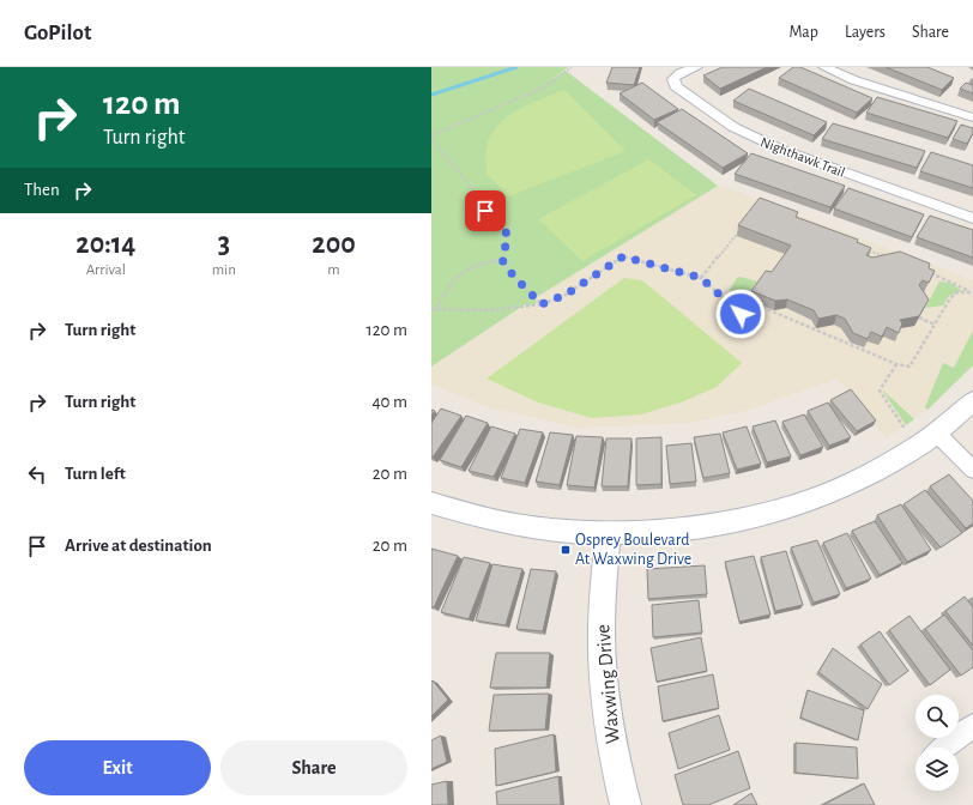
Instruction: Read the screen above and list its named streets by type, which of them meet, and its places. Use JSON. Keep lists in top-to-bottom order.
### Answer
{
  "streets": {
    "street": ["Nighthawk Trail", "Waxwing Drive"]
  },
  "places": {
    "transit": ["Osprey Boulevard At Waxwing Drive"]
  },
  "page": {
    "header": "GoPilot",
    "nav": ["Map", "Layers", "Share"],
    "turn": ["120 m", "Turn right"],
    "then": "Then",
    "eta": [
      "20:14",
      "Arrival",
      "3",
      "min",
      "200",
      "m"
    ],
    "list": [
      {
        "name": "Turn right",
        "value": "120 m"
      },
      {
        "name": "Turn right",
        "value": "40 m"
      },
      {
        "name": "Turn left",
        "value": "20 m"
      },
      {
        "name": "Arrive at destination",
        "value": "20 m"
      }
    ],
    "buttons": ["Exit", "Share"]
  }
}
